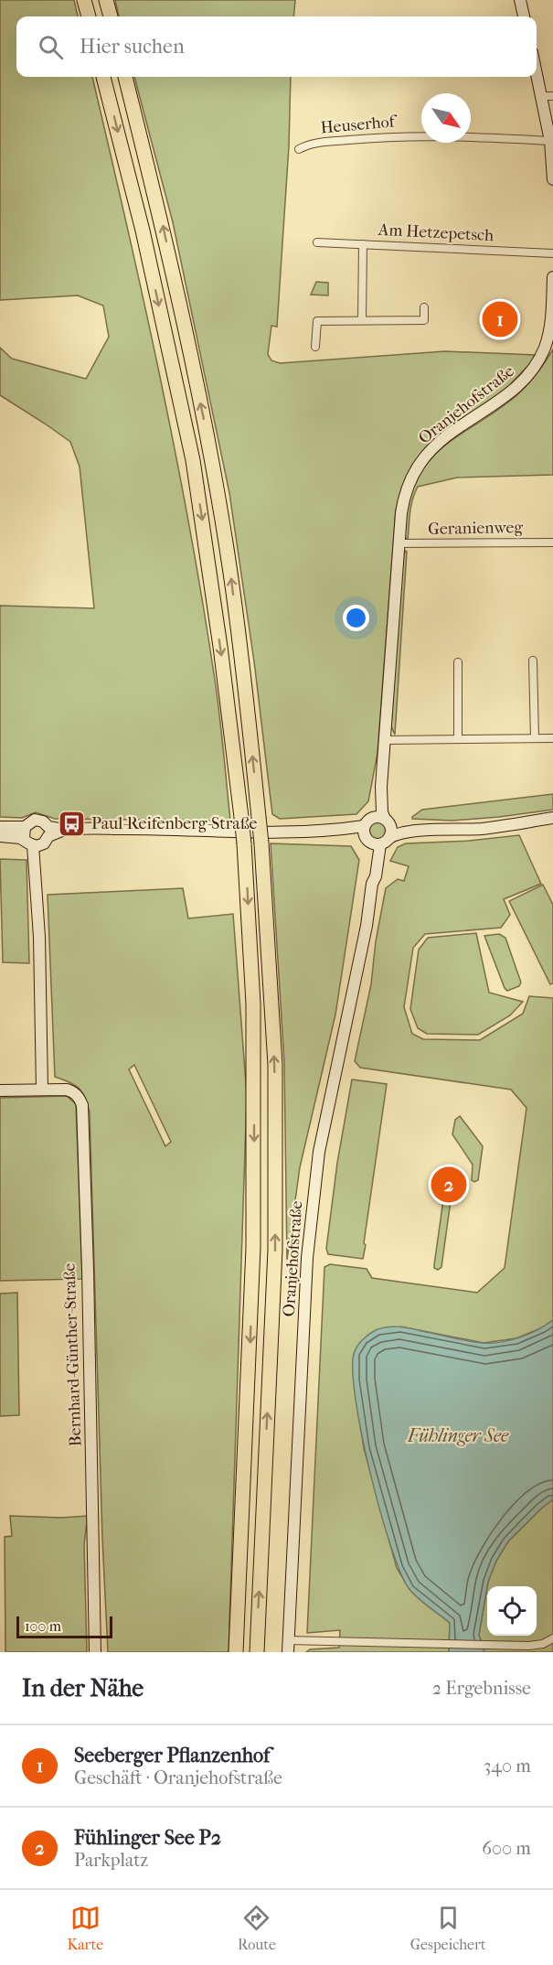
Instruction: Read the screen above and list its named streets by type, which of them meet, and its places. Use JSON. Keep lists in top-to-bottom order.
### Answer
{
  "streets": {
    "street": [
      "Heuserhof",
      "Am Hetzepetsch",
      "Oranjehofstraße",
      "Geranienweg",
      "Bernhard-Günther-Straße"
    ]
  },
  "crossings": [
    ["Oranjehofstraße", "Geranienweg"]
  ],
  "water": ["Fühlinger See"],
  "places": {
    "bus stop": ["Paul-Reifenberg-Straße"]
  },
  "scale_bar": "100 m",
  "north": "bottom right",
  "page": {
    "search": "Hier suchen",
    "pins": ["1", "2"],
    "scale": "100 m",
    "heading": ["In der Nähe", "2 Ergebnisse"],
    "list": [
      {
        "mark": "1",
        "name": "Seeberger Pflanzenhof",
        "note": "Geschäft · Oranjehofstraße",
        "value": "340 m"
      },
      {
        "mark": "2",
        "name": "Fühlinger See P2",
        "note": "Parkplatz",
        "value": "600 m"
      }
    ],
    "nav": ["Karte", "Route", "Gespeichert"]
  }
}
